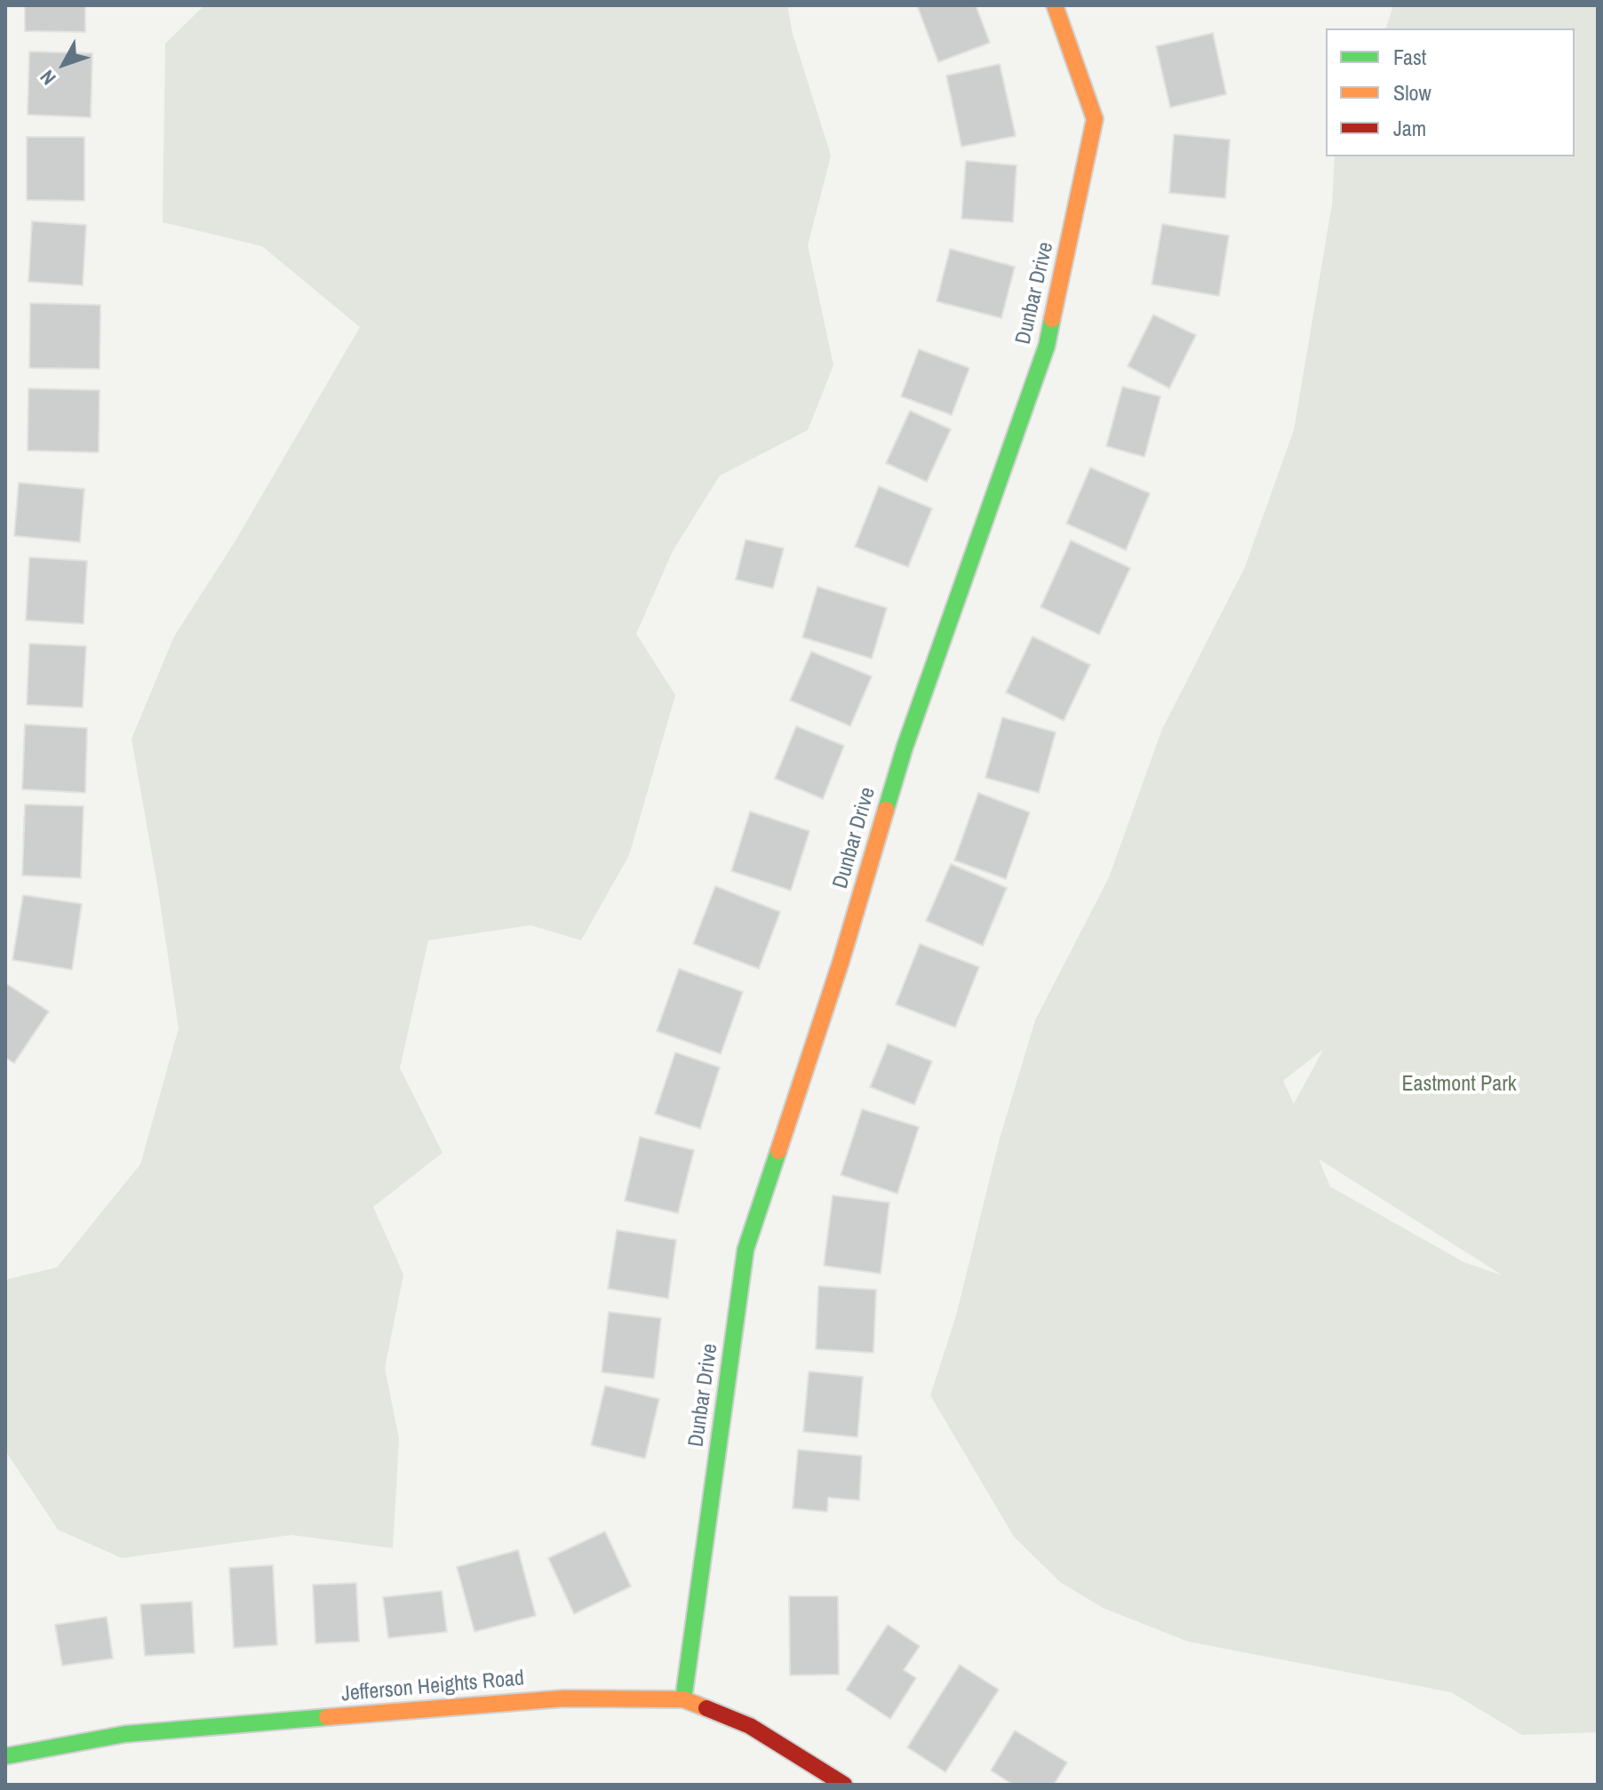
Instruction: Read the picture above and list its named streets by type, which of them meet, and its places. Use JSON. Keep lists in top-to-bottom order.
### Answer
{
  "streets": {
    "street": ["Dunbar Drive", "Jefferson Heights Road"]
  },
  "crossings": [
    ["Dunbar Drive", "Jefferson Heights Road"]
  ],
  "parks": ["Eastmont Park"],
  "legend": ["Fast", "Slow", "Jam"],
  "north": "bottom left"
}
